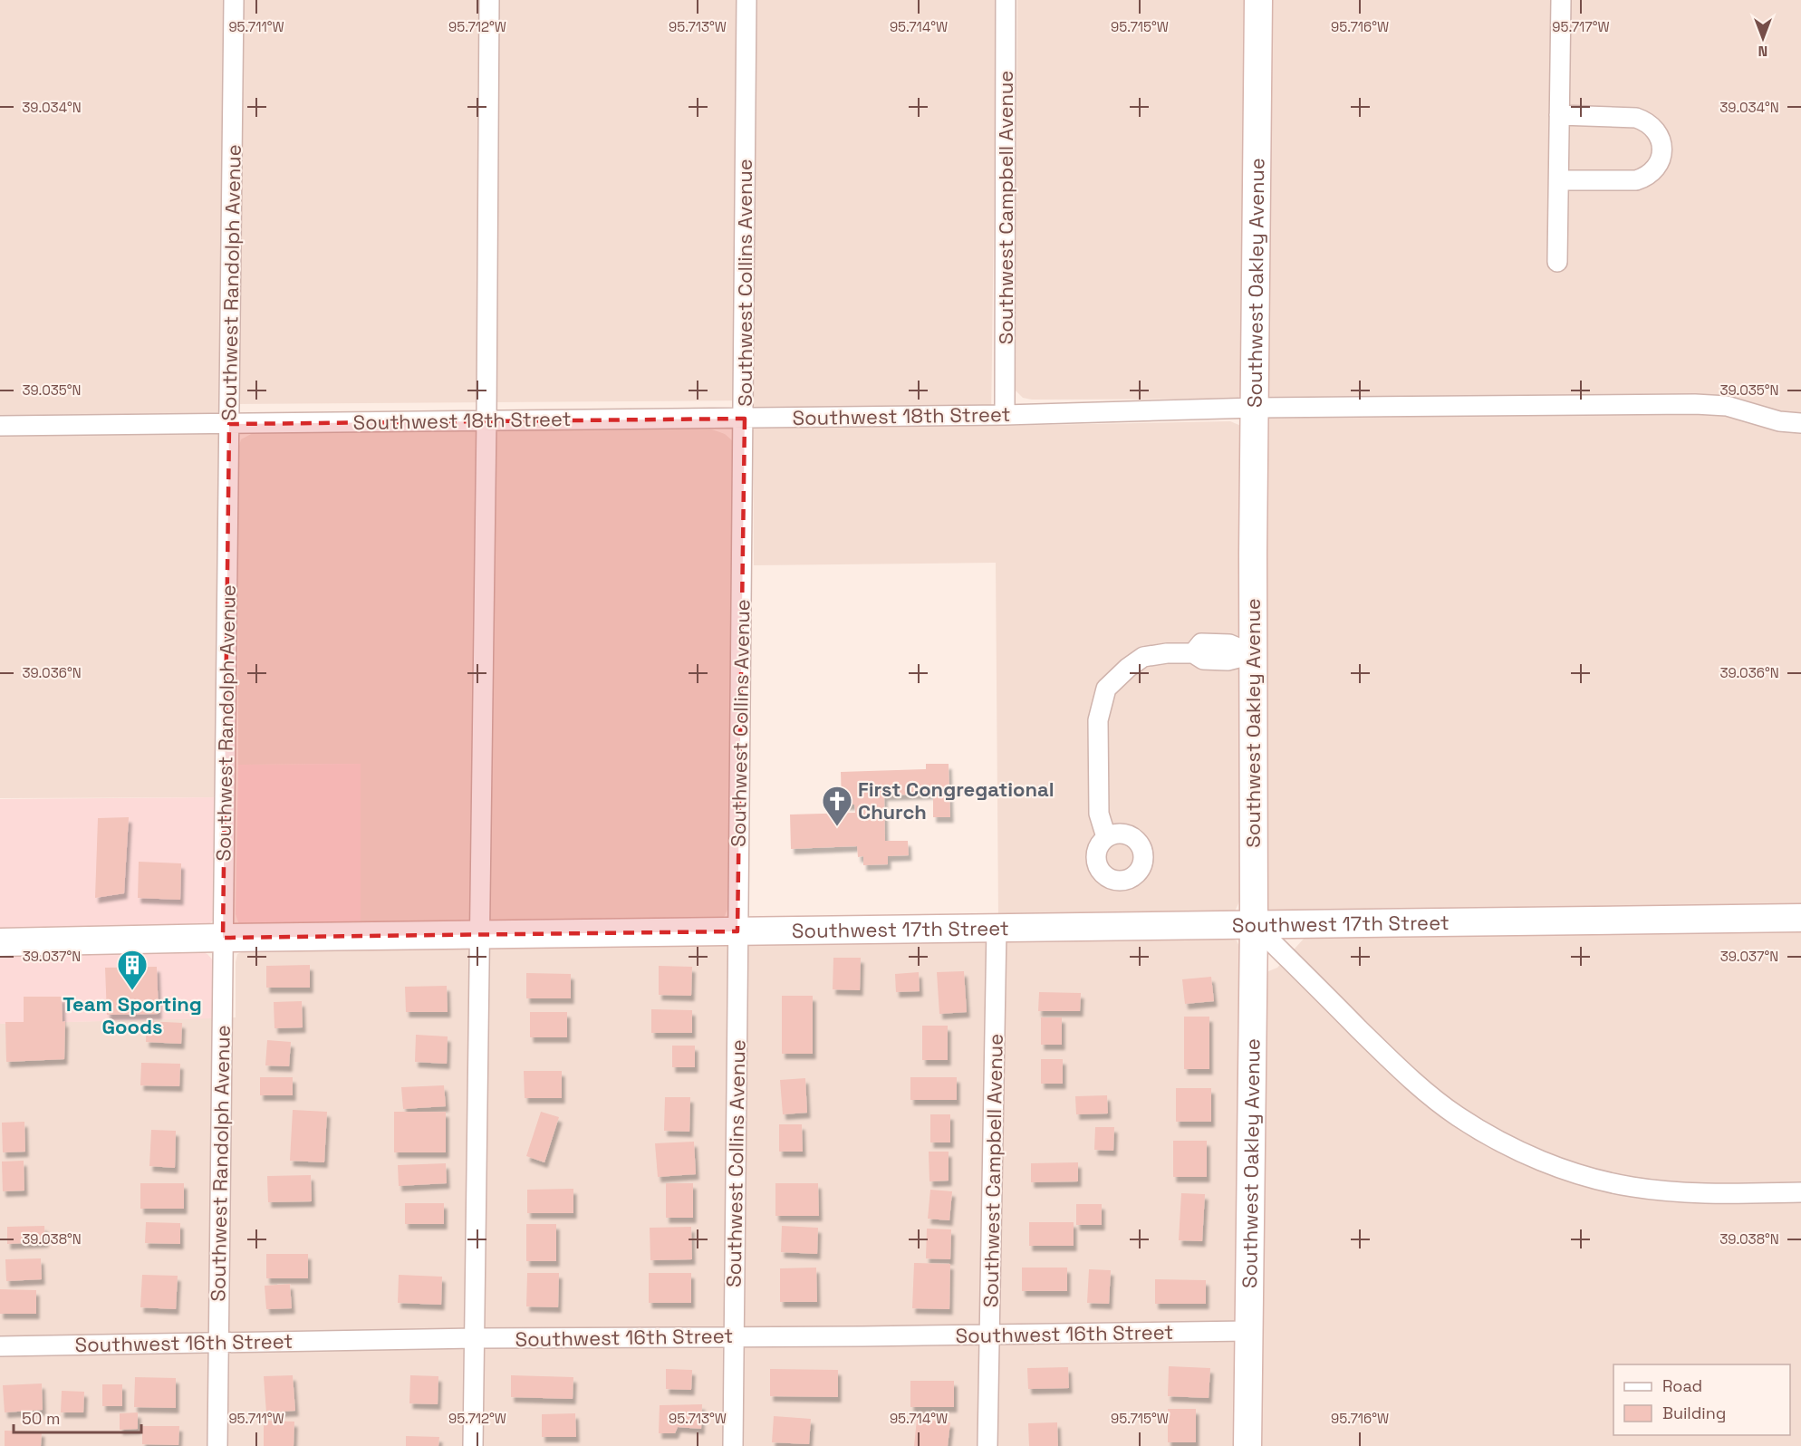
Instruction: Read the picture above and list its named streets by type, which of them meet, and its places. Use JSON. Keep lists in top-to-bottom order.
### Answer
{
  "streets": {
    "main road": ["Southwest Oakley Avenue", "Southwest 17th Street"],
    "street": [
      "Southwest Campbell Avenue",
      "Southwest Randolph Avenue",
      "Southwest Collins Avenue",
      "Southwest 18th Street",
      "Southwest 16th Street"
    ]
  },
  "crossings": [
    ["Southwest Campbell Avenue", "Southwest 18th Street"],
    ["Southwest Campbell Avenue", "Southwest 17th Street"],
    ["Southwest Campbell Avenue", "Southwest 16th Street"],
    ["Southwest Randolph Avenue", "Southwest 18th Street"],
    ["Southwest Randolph Avenue", "Southwest 17th Street"],
    ["Southwest Randolph Avenue", "Southwest 16th Street"],
    ["Southwest Collins Avenue", "Southwest 18th Street"],
    ["Southwest Collins Avenue", "Southwest 17th Street"],
    ["Southwest Collins Avenue", "Southwest 16th Street"],
    ["Southwest Oakley Avenue", "Southwest 18th Street"],
    ["Southwest Oakley Avenue", "Southwest 17th Street"],
    ["Southwest Oakley Avenue", "Southwest 16th Street"]
  ],
  "places": {
    "church": ["First Congregational Church"],
    "building": ["Team Sporting Goods"]
  },
  "legend": ["Road", "Building"],
  "scale_bar": "50 m",
  "north": "bottom",
  "coordinates": [
    "95.711°W",
    "95.712°W",
    "95.713°W",
    "95.714°W",
    "95.715°W",
    "95.716°W",
    "95.717°W",
    "39.034°N",
    "39.035°N",
    "39.036°N",
    "39.037°N",
    "39.038°N"
  ]
}
